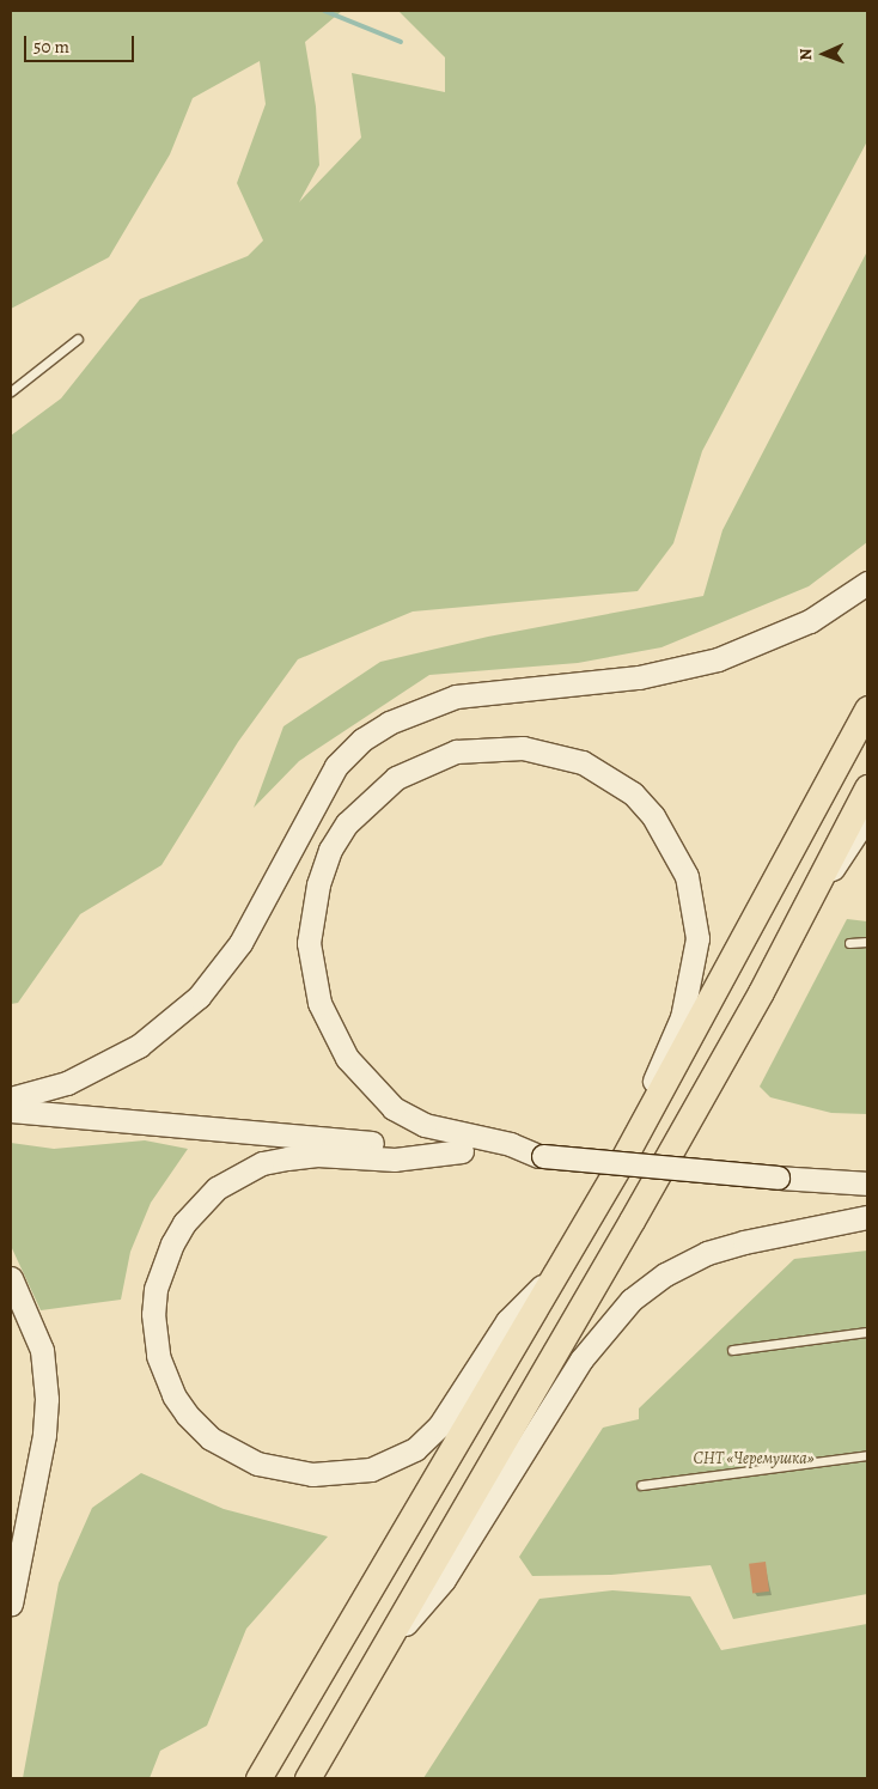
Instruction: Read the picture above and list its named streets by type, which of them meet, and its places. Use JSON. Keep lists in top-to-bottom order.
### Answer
{
  "parks": ["СНТ «Черемушка»"],
  "scale_bar": "50 m",
  "north": "left"
}
